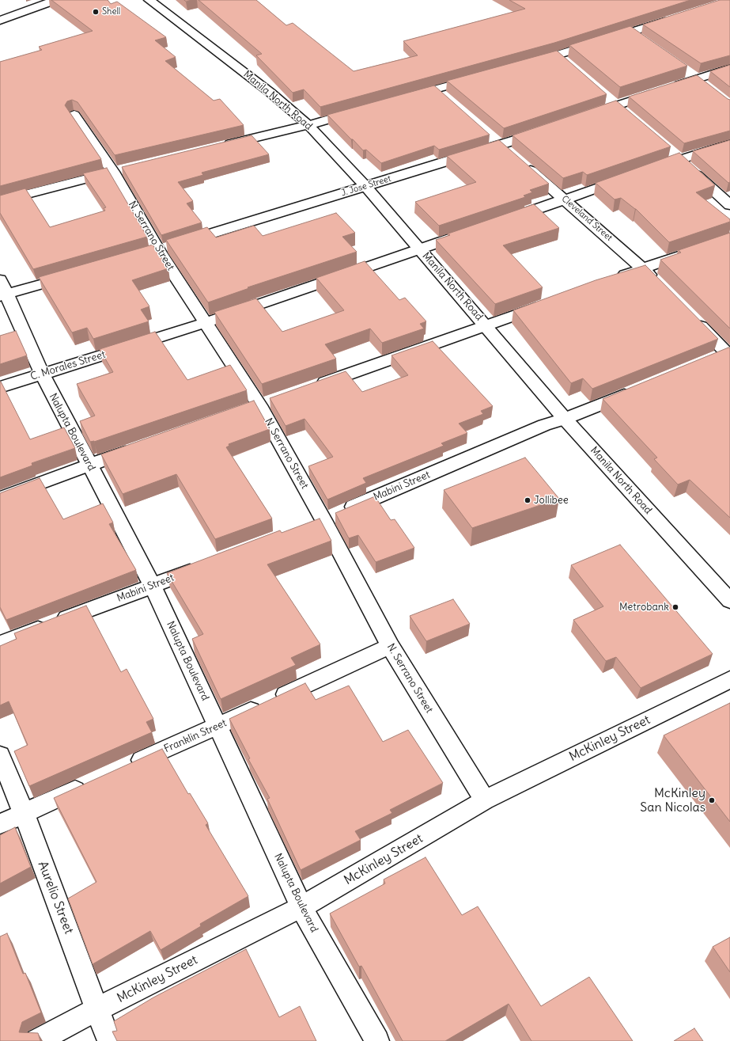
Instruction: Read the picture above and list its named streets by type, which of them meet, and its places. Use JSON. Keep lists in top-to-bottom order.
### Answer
{
  "streets": {
    "main road": [
      "Manila North Road",
      "J. Jose Street",
      "Cleveland Street",
      "N. Serrano Street",
      "C. Morales Street",
      "Nalupta Boulevard",
      "Mabini Street",
      "Franklin Street",
      "McKinley Street",
      "Aurelio Street"
    ]
  },
  "crossings": [
    ["Manila North Road", "J. Jose Street"],
    ["Manila North Road", "C. Morales Street"],
    ["Manila North Road", "Mabini Street"],
    ["J. Jose Street", "Cleveland Street"],
    ["J. Jose Street", "N. Serrano Street"],
    ["N. Serrano Street", "C. Morales Street"],
    ["N. Serrano Street", "Mabini Street"],
    ["N. Serrano Street", "Franklin Street"],
    ["N. Serrano Street", "McKinley Street"],
    ["C. Morales Street", "Nalupta Boulevard"],
    ["Nalupta Boulevard", "Mabini Street"],
    ["Nalupta Boulevard", "Franklin Street"],
    ["Nalupta Boulevard", "McKinley Street"],
    ["McKinley Street", "Aurelio Street"]
  ],
  "places": [
    "Shell",
    "Jollibee",
    "Metrobank",
    "McKinley San Nicolas"
  ]
}
